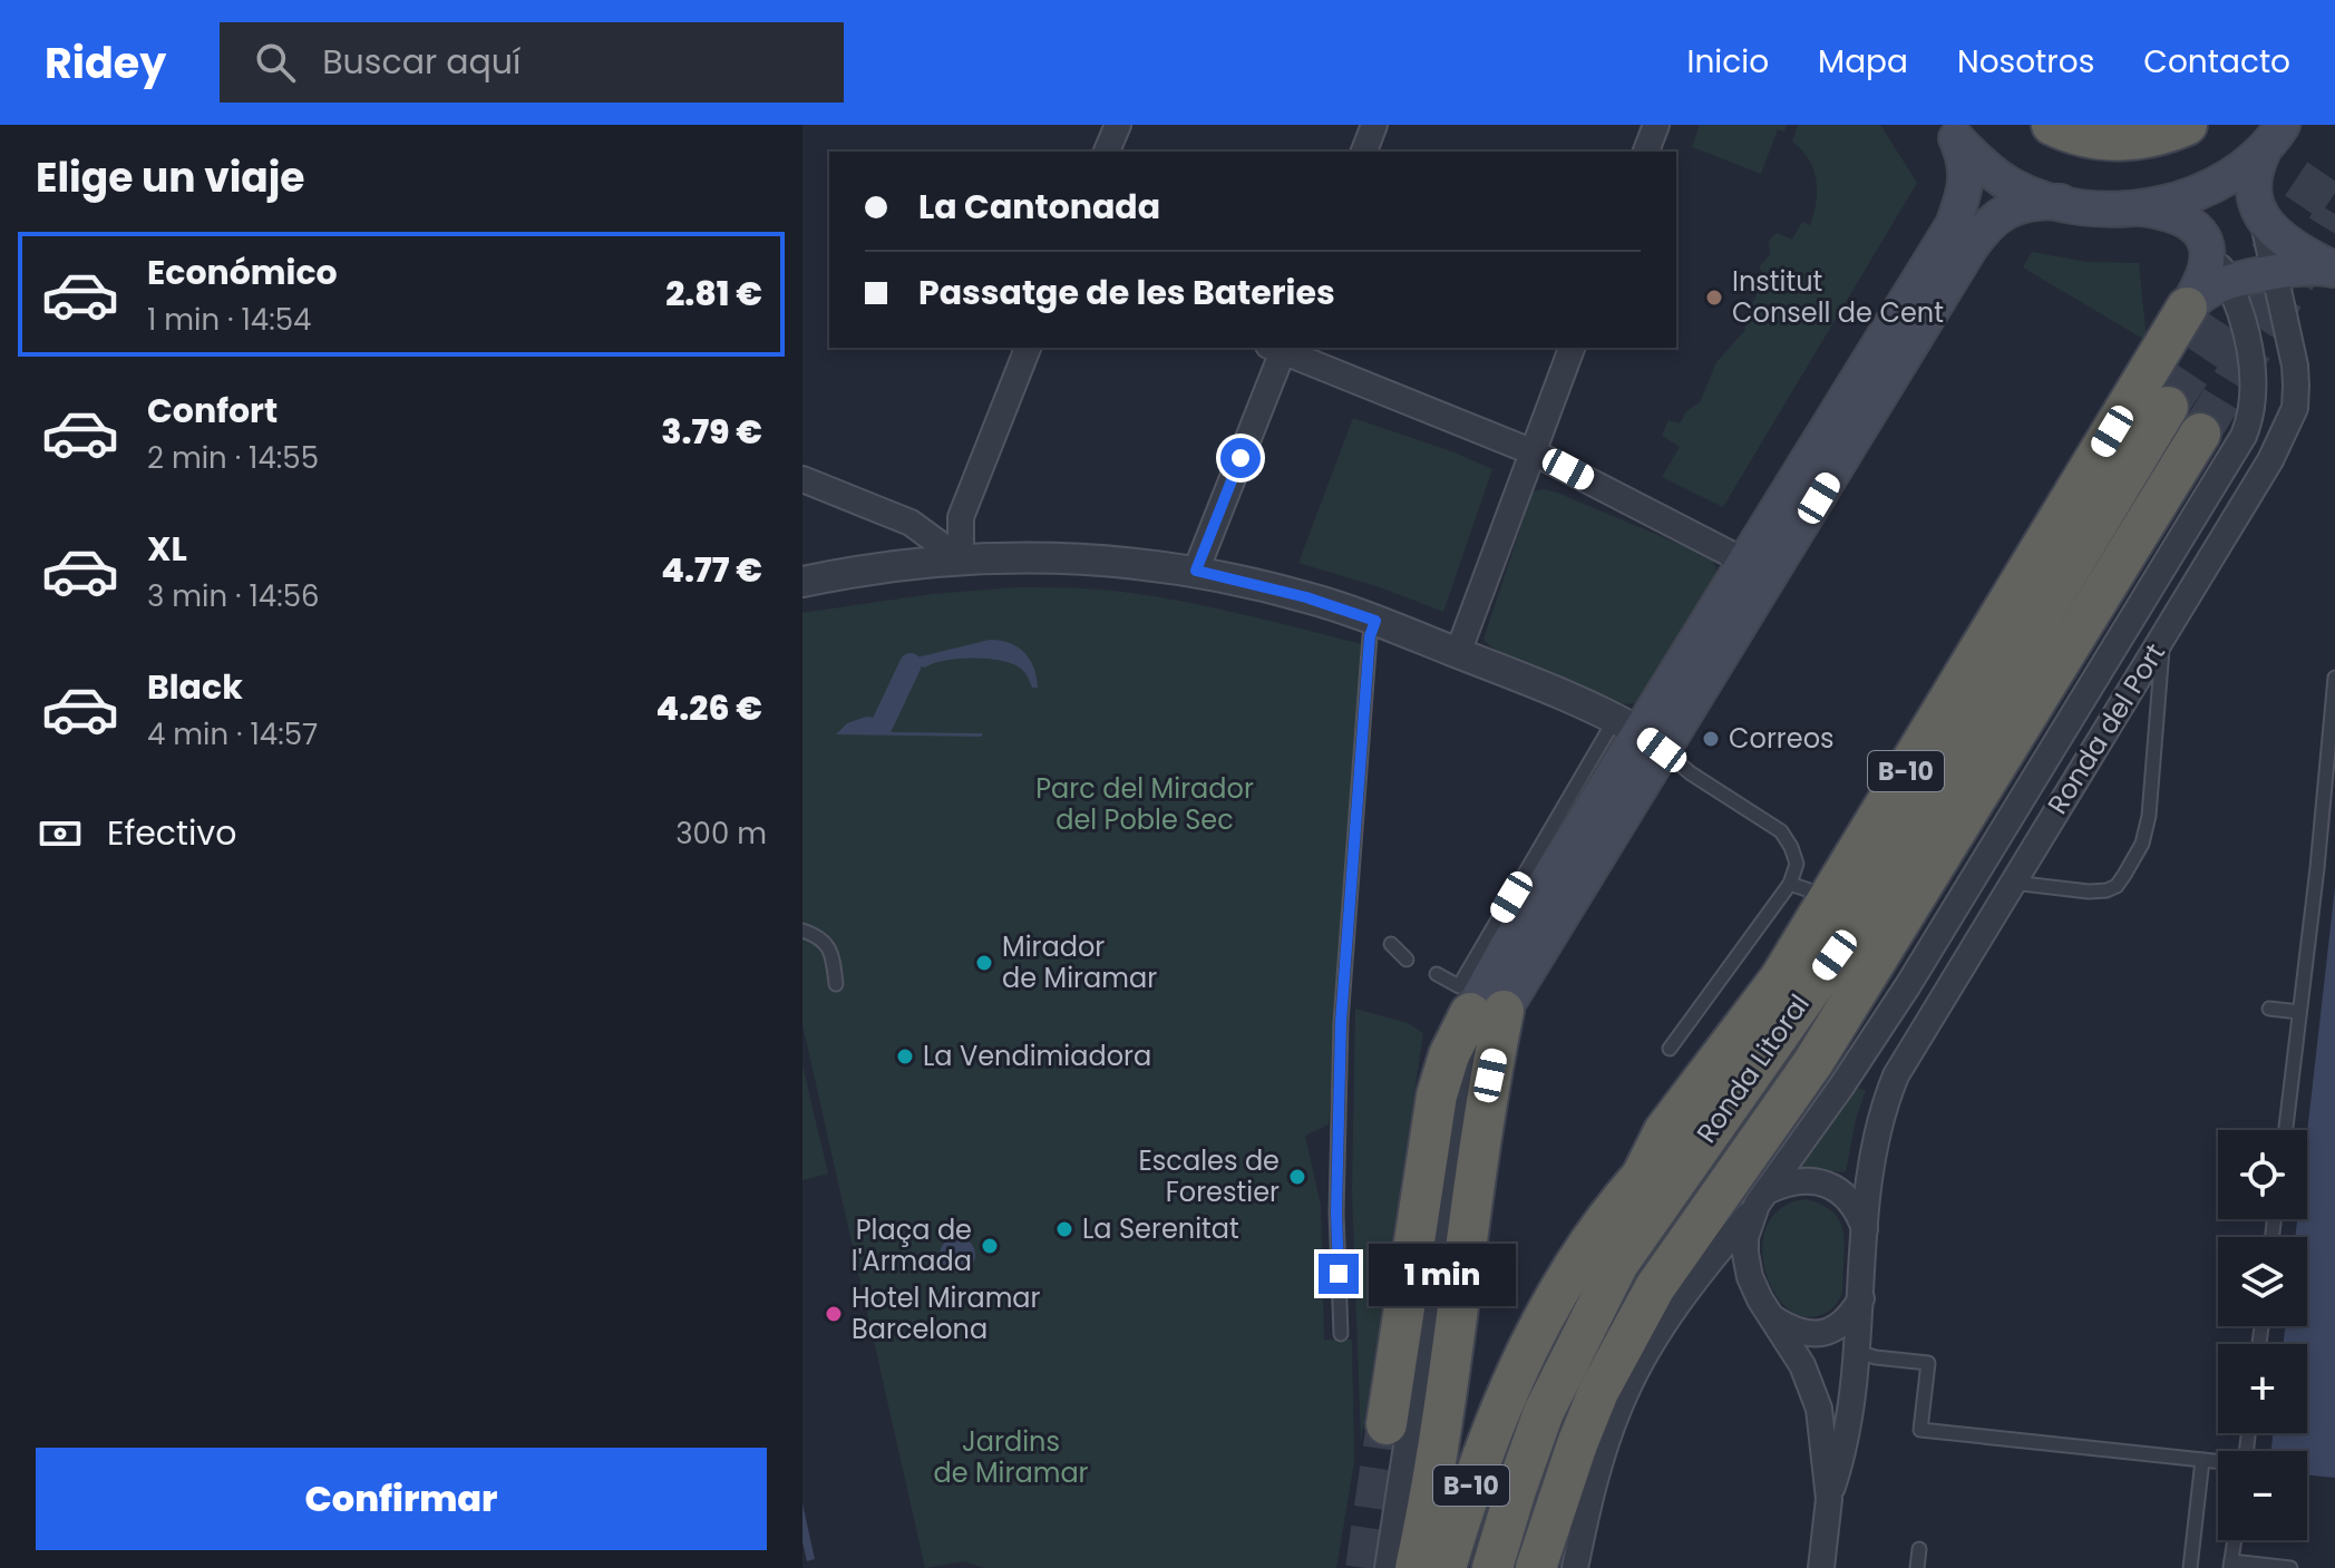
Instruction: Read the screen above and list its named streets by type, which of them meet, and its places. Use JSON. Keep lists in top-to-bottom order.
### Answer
{
  "streets": {
    "highway": ["B-10", "Ronda Litoral"],
    "street": ["Ronda del Port"]
  },
  "crossings": [
    ["Ronda del Port", "B-10"],
    ["B-10", "Ronda Litoral"]
  ],
  "parks": ["Parc del Mirador del Poble Sec", "Jardins de Miramar"],
  "places": [
    "Institut Consell de Cent",
    "Correos",
    "Mirador de Miramar",
    "La Vendimiadora",
    "Escales de Forestier",
    "La Serenitat",
    "Plaça de l'Armada",
    "Hotel Miramar Barcelona"
  ],
  "page": {
    "header": "Ridey",
    "search": "Buscar aquí",
    "nav": [
      "Inicio",
      "Mapa",
      "Nosotros",
      "Contacto"
    ],
    "heading": "Elige un viaje",
    "banner": ["La Cantonada", "Passatge de les Bateries"],
    "list": [
      {
        "name": "Económico",
        "note": "1 min · 14:54",
        "value": "2.81 €"
      },
      {
        "name": "Confort",
        "note": "2 min · 14:55",
        "value": "3.79 €"
      },
      {
        "name": "XL",
        "note": "3 min · 14:56",
        "value": "4.77 €"
      },
      {
        "name": "Black",
        "note": "4 min · 14:57",
        "value": "4.26 €"
      }
    ],
    "pay": ["Efectivo", "300 m"],
    "map_buttons": ["+", "−"],
    "bubble": "1 min",
    "buttons": "Confirmar"
  }
}
